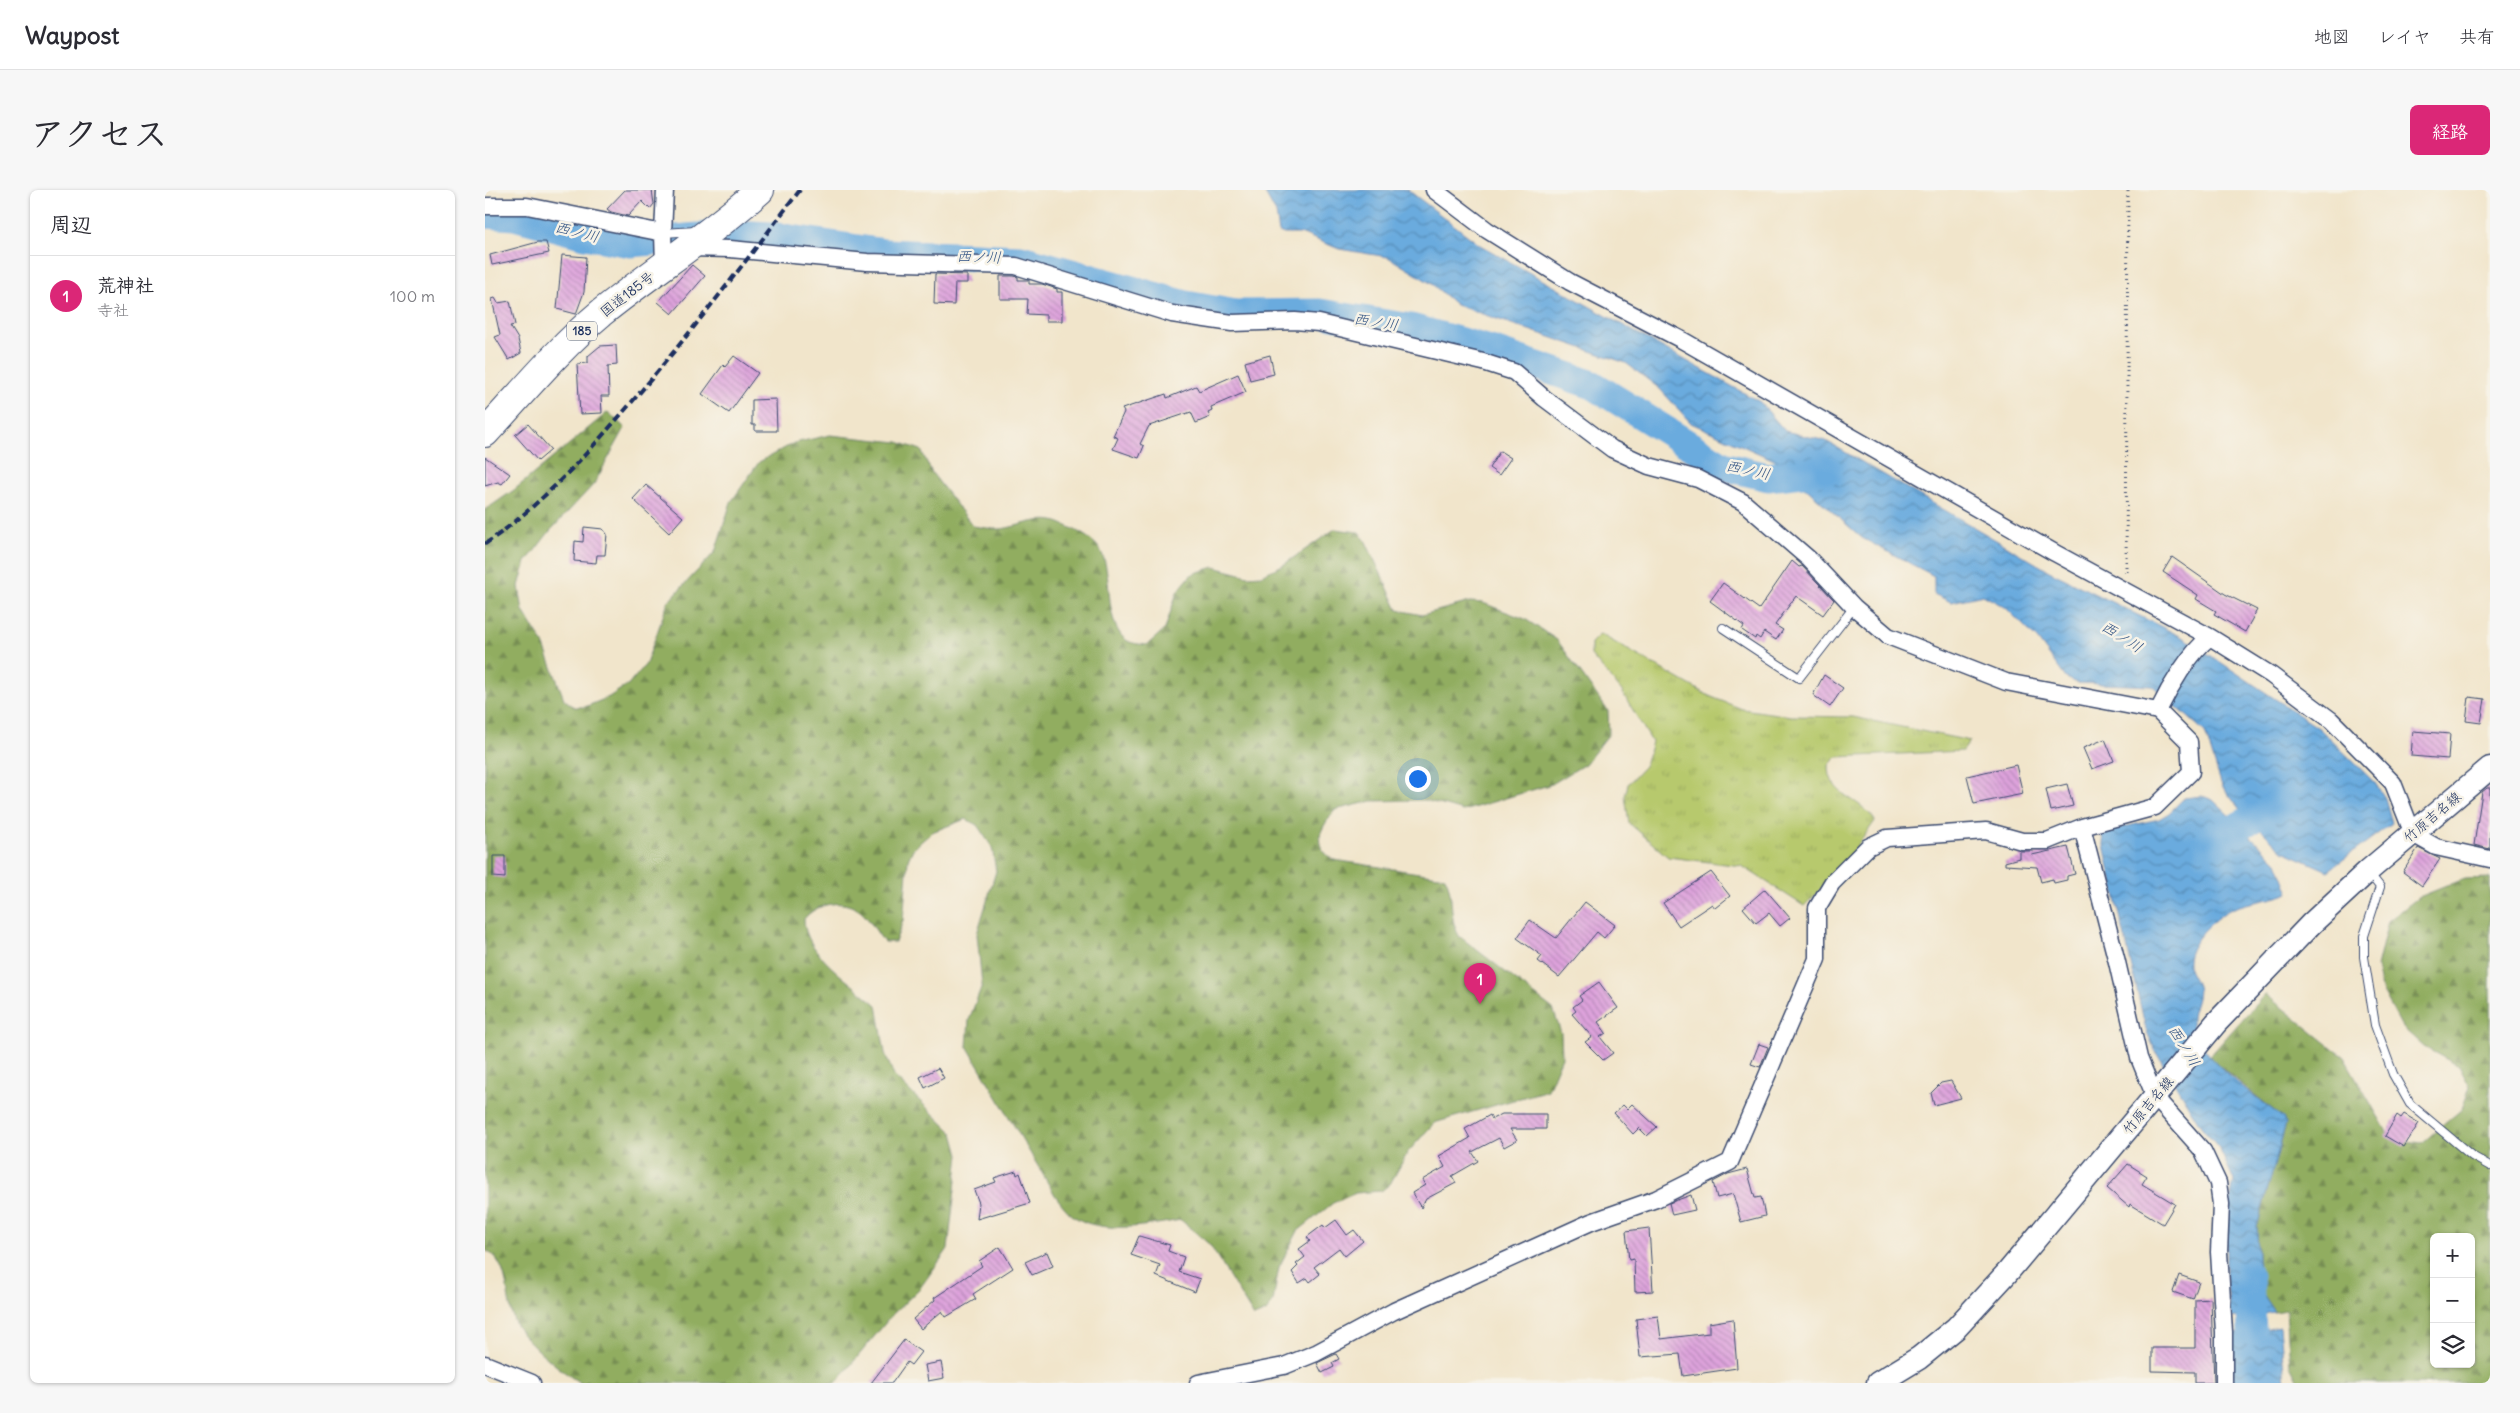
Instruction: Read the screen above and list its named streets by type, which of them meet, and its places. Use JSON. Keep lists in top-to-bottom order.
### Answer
{
  "streets": {
    "highway": ["国道185号", "185"],
    "main road": ["竹原吉名線"]
  },
  "water": ["西ノ川"],
  "page": {
    "header": "Waypost",
    "nav": ["地図", "レイヤ", "共有"],
    "title": "アクセス",
    "buttons": "経路",
    "heading": "周辺",
    "list": [
      {
        "mark": "1",
        "name": "荒神社",
        "note": "寺社",
        "value": "100 m"
      }
    ],
    "pins": "1",
    "map_buttons": ["+", "−"]
  }
}
